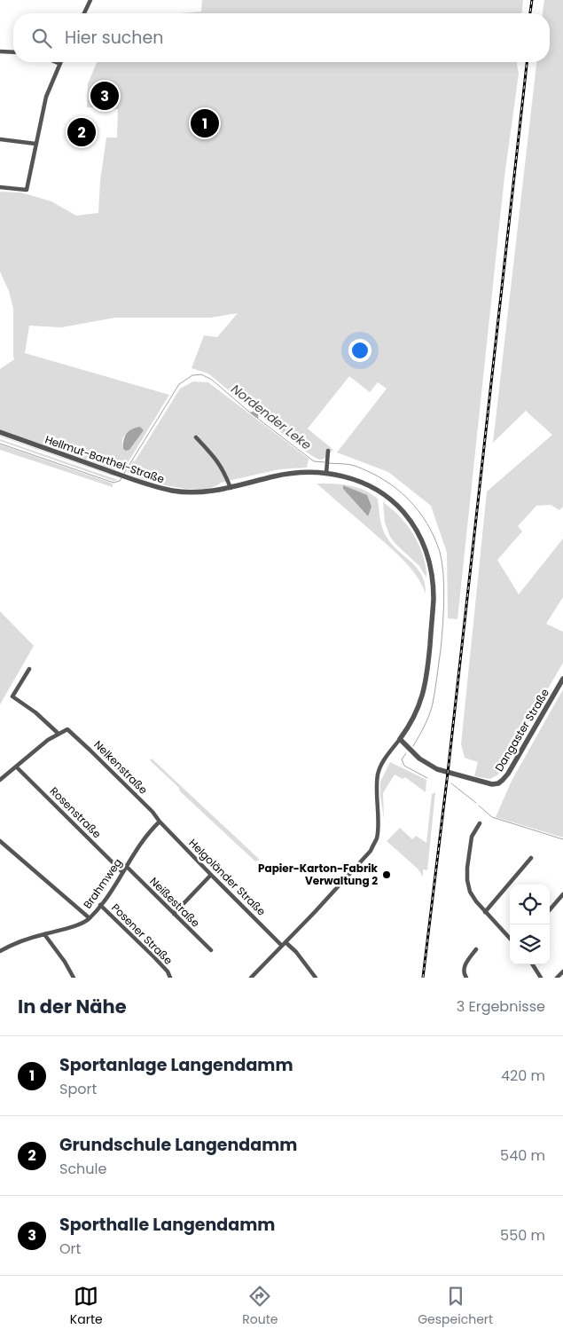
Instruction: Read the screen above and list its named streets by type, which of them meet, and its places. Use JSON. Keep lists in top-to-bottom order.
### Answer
{
  "streets": {
    "street": [
      "Hellmut-Barthel-Straße",
      "Dangaster Straße",
      "Nelkenstraße",
      "Rosenstraße",
      "Helgoländer Straße",
      "Brahmweg",
      "Neißestraße",
      "Posener Straße"
    ]
  },
  "crossings": [
    ["Hellmut-Barthel-Straße", "Dangaster Straße"],
    ["Nelkenstraße", "Helgoländer Straße"],
    ["Nelkenstraße", "Brahmweg"],
    ["Rosenstraße", "Brahmweg"],
    ["Helgoländer Straße", "Brahmweg"],
    ["Brahmweg", "Neißestraße"],
    ["Brahmweg", "Posener Straße"]
  ],
  "water": ["Nordender Leke"],
  "places": ["Papier-Karton-Fabrik Verwaltung 2"],
  "page": {
    "search": "Hier suchen",
    "pins": ["3", "1", "2"],
    "heading": ["In der Nähe", "3 Ergebnisse"],
    "list": [
      {
        "mark": "1",
        "name": "Sportanlage Langendamm",
        "note": "Sport",
        "value": "420 m"
      },
      {
        "mark": "2",
        "name": "Grundschule Langendamm",
        "note": "Schule",
        "value": "540 m"
      },
      {
        "mark": "3",
        "name": "Sporthalle Langendamm",
        "note": "Ort",
        "value": "550 m"
      }
    ],
    "nav": ["Karte", "Route", "Gespeichert"]
  }
}
